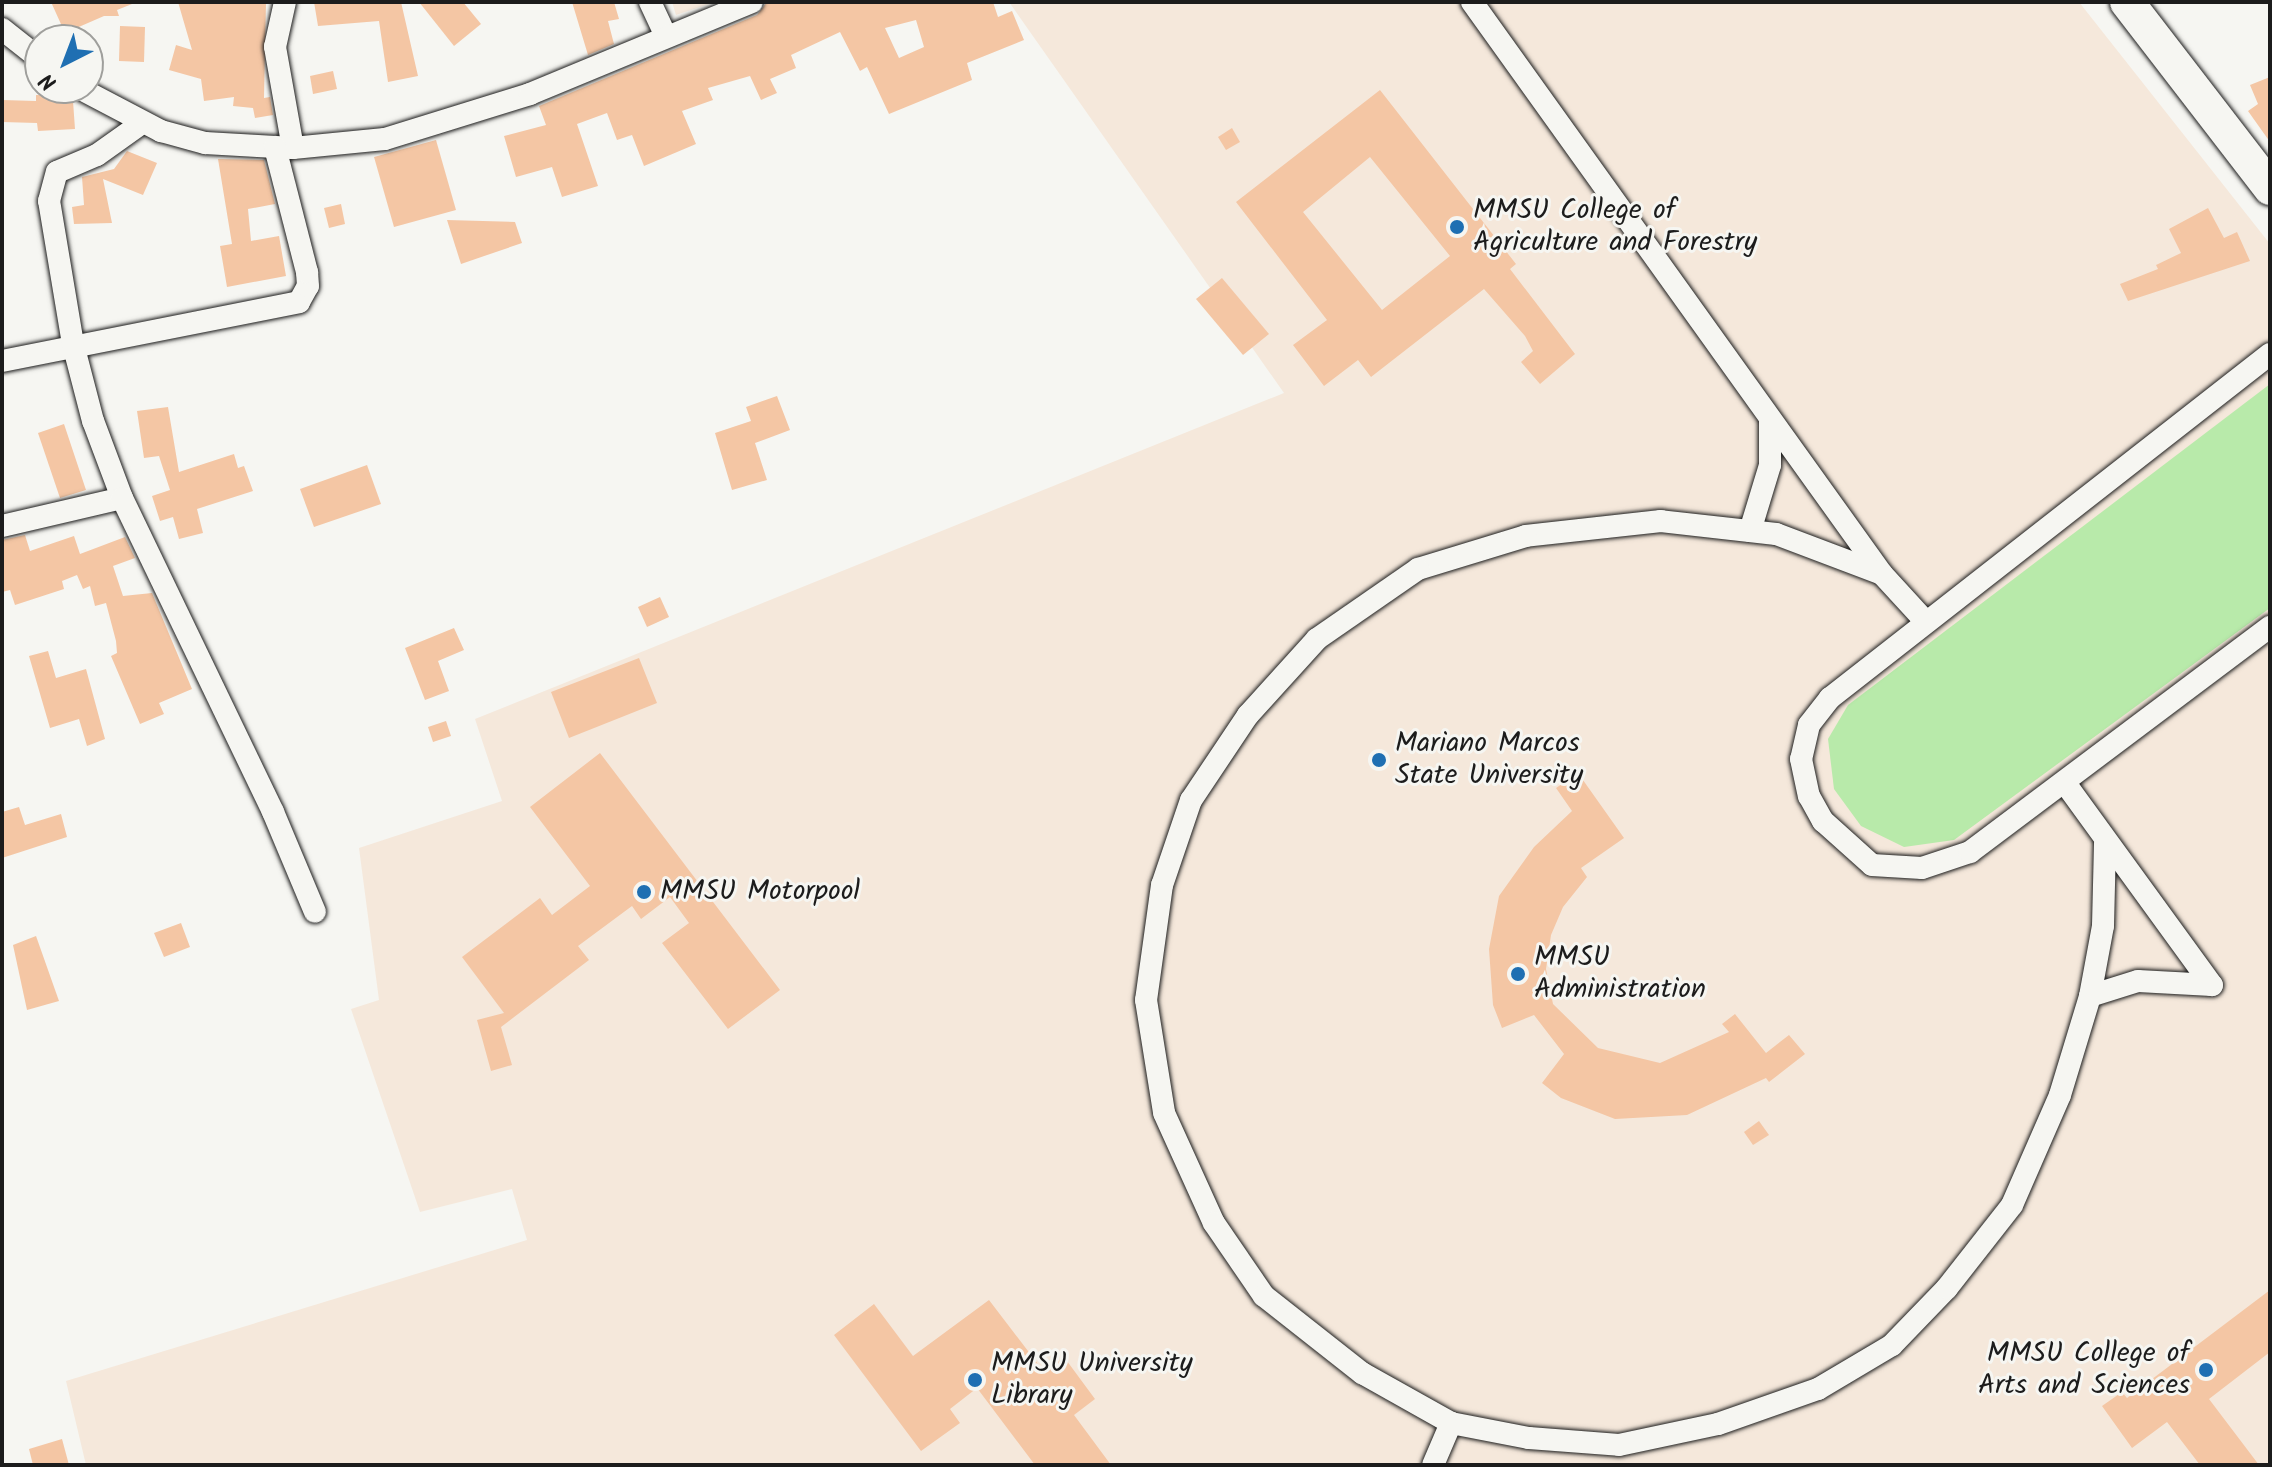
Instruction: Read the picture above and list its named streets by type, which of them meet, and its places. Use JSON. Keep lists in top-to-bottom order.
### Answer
{
  "places": [
    "MMSU College of Agriculture and Forestry",
    "Mariano Marcos State University",
    "MMSU Motorpool",
    "MMSU Administration",
    "MMSU College of Arts and Sciences",
    "MMSU University Library"
  ],
  "north": "bottom left"
}
